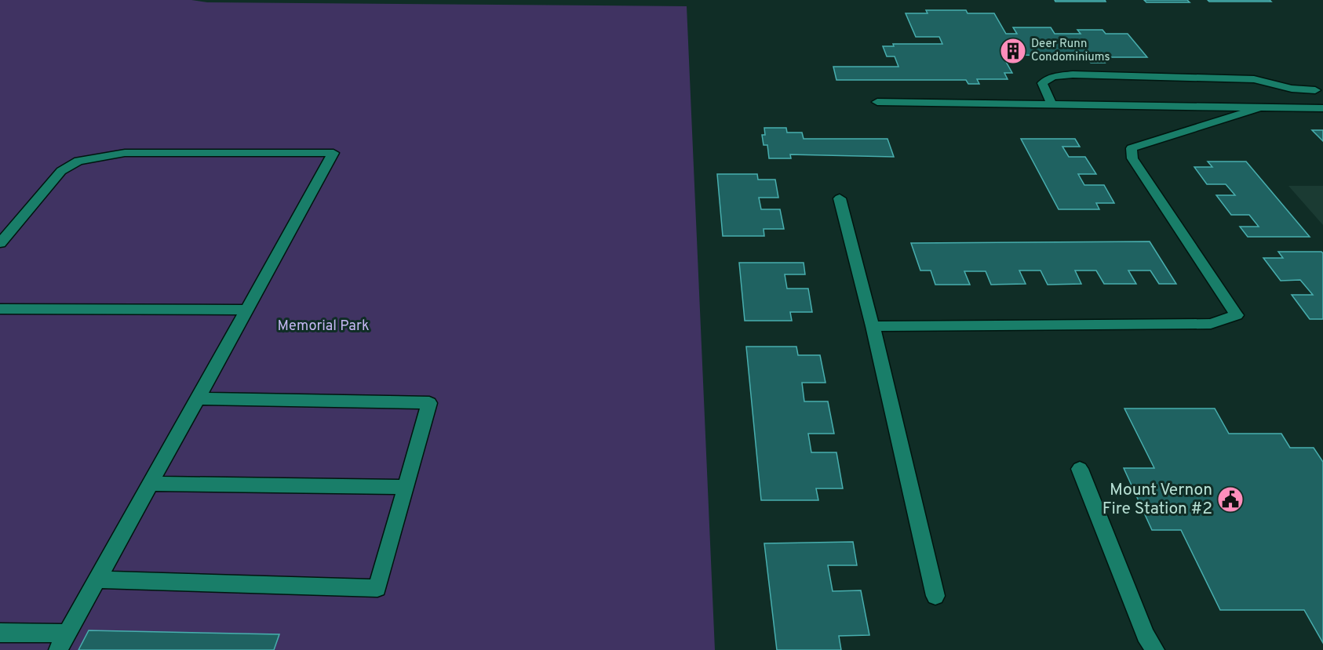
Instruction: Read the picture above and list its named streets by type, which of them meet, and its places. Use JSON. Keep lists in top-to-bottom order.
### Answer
{
  "parks": ["Memorial Park"],
  "places": {
    "building": ["Deer Runn Condominiums"],
    "public building": ["Mount Vernon Fire Station #2"]
  }
}
